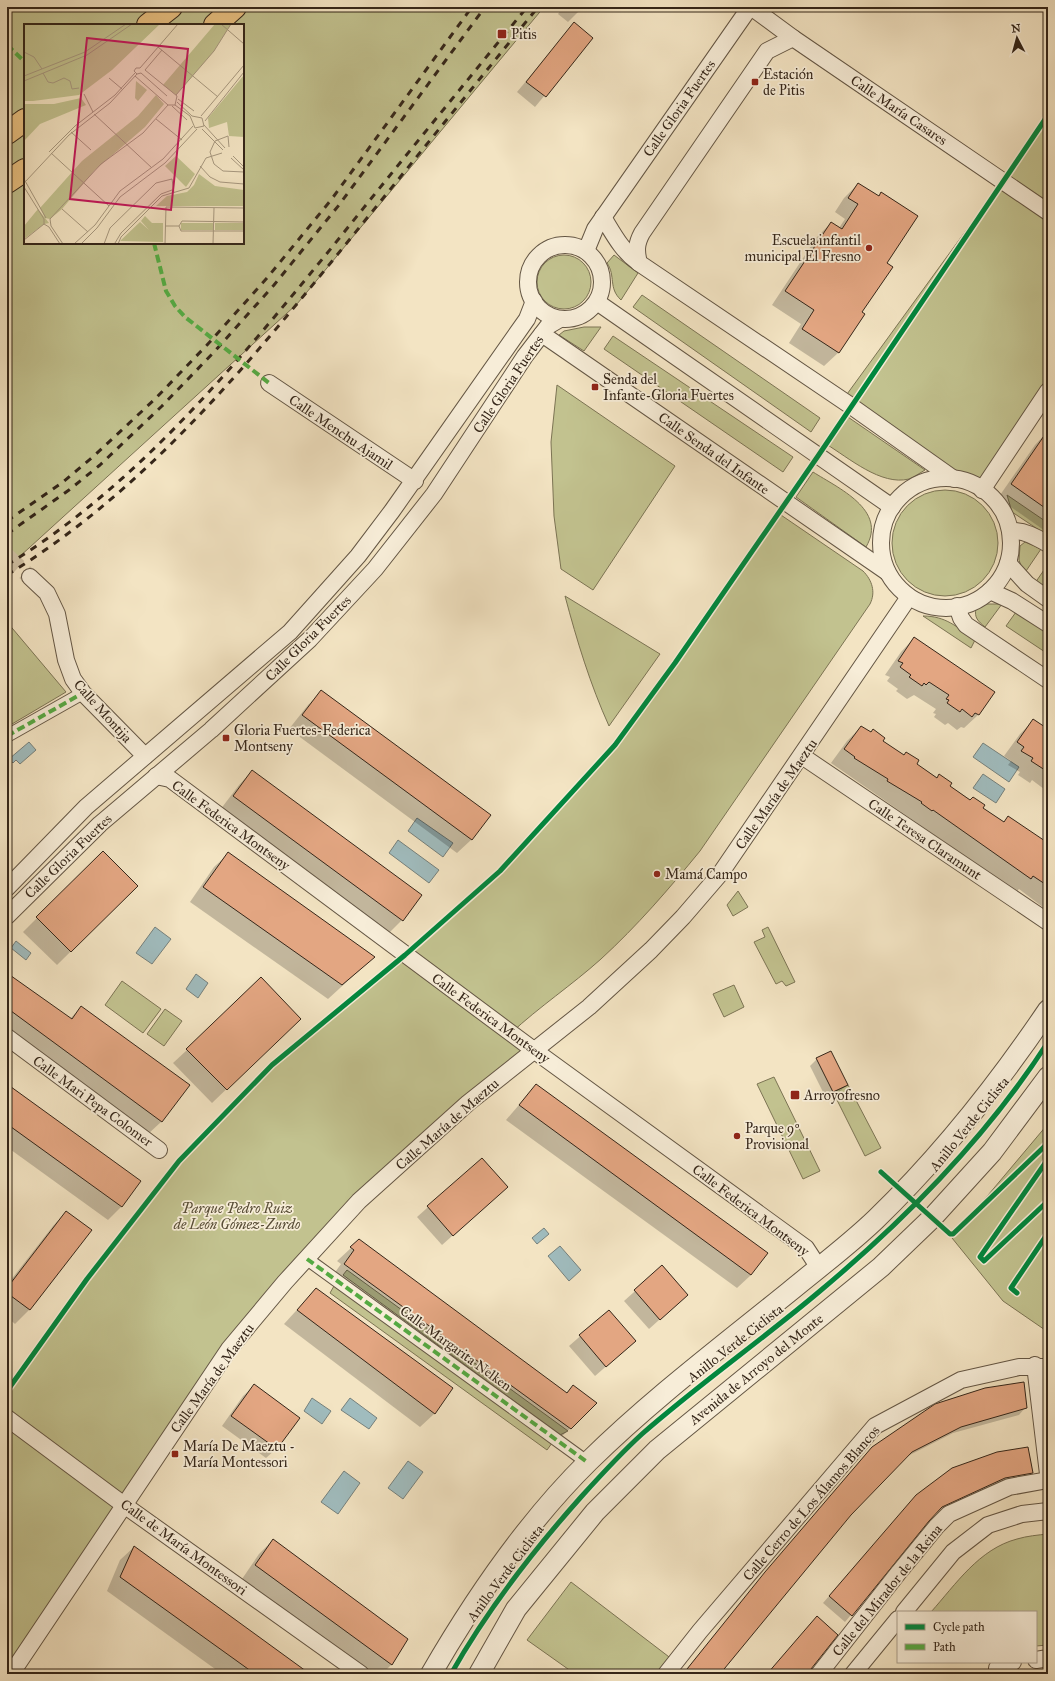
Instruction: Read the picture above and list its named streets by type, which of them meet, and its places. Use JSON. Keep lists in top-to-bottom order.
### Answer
{
  "streets": {
    "street": [
      "Calle Gloria Fuertes",
      "Calle María Casares",
      "Calle Menchu Ajamil",
      "Calle Senda del Infante",
      "Calle Montija",
      "Calle María de Maeztu",
      "Calle Federica Montseny",
      "Calle Teresa Claramunt",
      "Calle Mari Pepa Colomer",
      "Calle Margarita Nelken",
      "Avenida de Arroyo del Monte",
      "Calle Cerro de Los Álamos Blancos",
      "Calle de María Montessori",
      "Calle del Mirador de la Reina"
    ],
    "cycle path": ["Anillo Verde Ciclista"]
  },
  "crossings": [
    ["Calle Gloria Fuertes", "Calle María Casares"],
    ["Calle Gloria Fuertes", "Calle Menchu Ajamil"],
    ["Calle Gloria Fuertes", "Calle Senda del Infante"],
    ["Calle Gloria Fuertes", "Calle Montija"],
    ["Calle Gloria Fuertes", "Calle Federica Montseny"],
    ["Calle Senda del Infante", "Calle María de Maeztu"],
    ["Calle María de Maeztu", "Calle Federica Montseny"],
    ["Calle María de Maeztu", "Calle Teresa Claramunt"],
    ["Calle María de Maeztu", "Calle Margarita Nelken"],
    ["Calle María de Maeztu", "Calle de María Montessori"]
  ],
  "parks": ["Parque Pedro Ruiz de León Gómez-Zurdo"],
  "places": {
    "transit": [
      "Pitis",
      "Estación de Pitis",
      "Senda del Infante-Gloria Fuertes",
      "Gloria Fuertes-Federica Montseny",
      "Arroyofresno",
      "María De Maeztu - María Montessori"
    ],
    "other": ["Escuela infantil municipal El Fresno", "Mamá Campo", "Parque 9º Provisional"]
  },
  "legend": ["Cycle path", "Path"],
  "north": "top"
}
